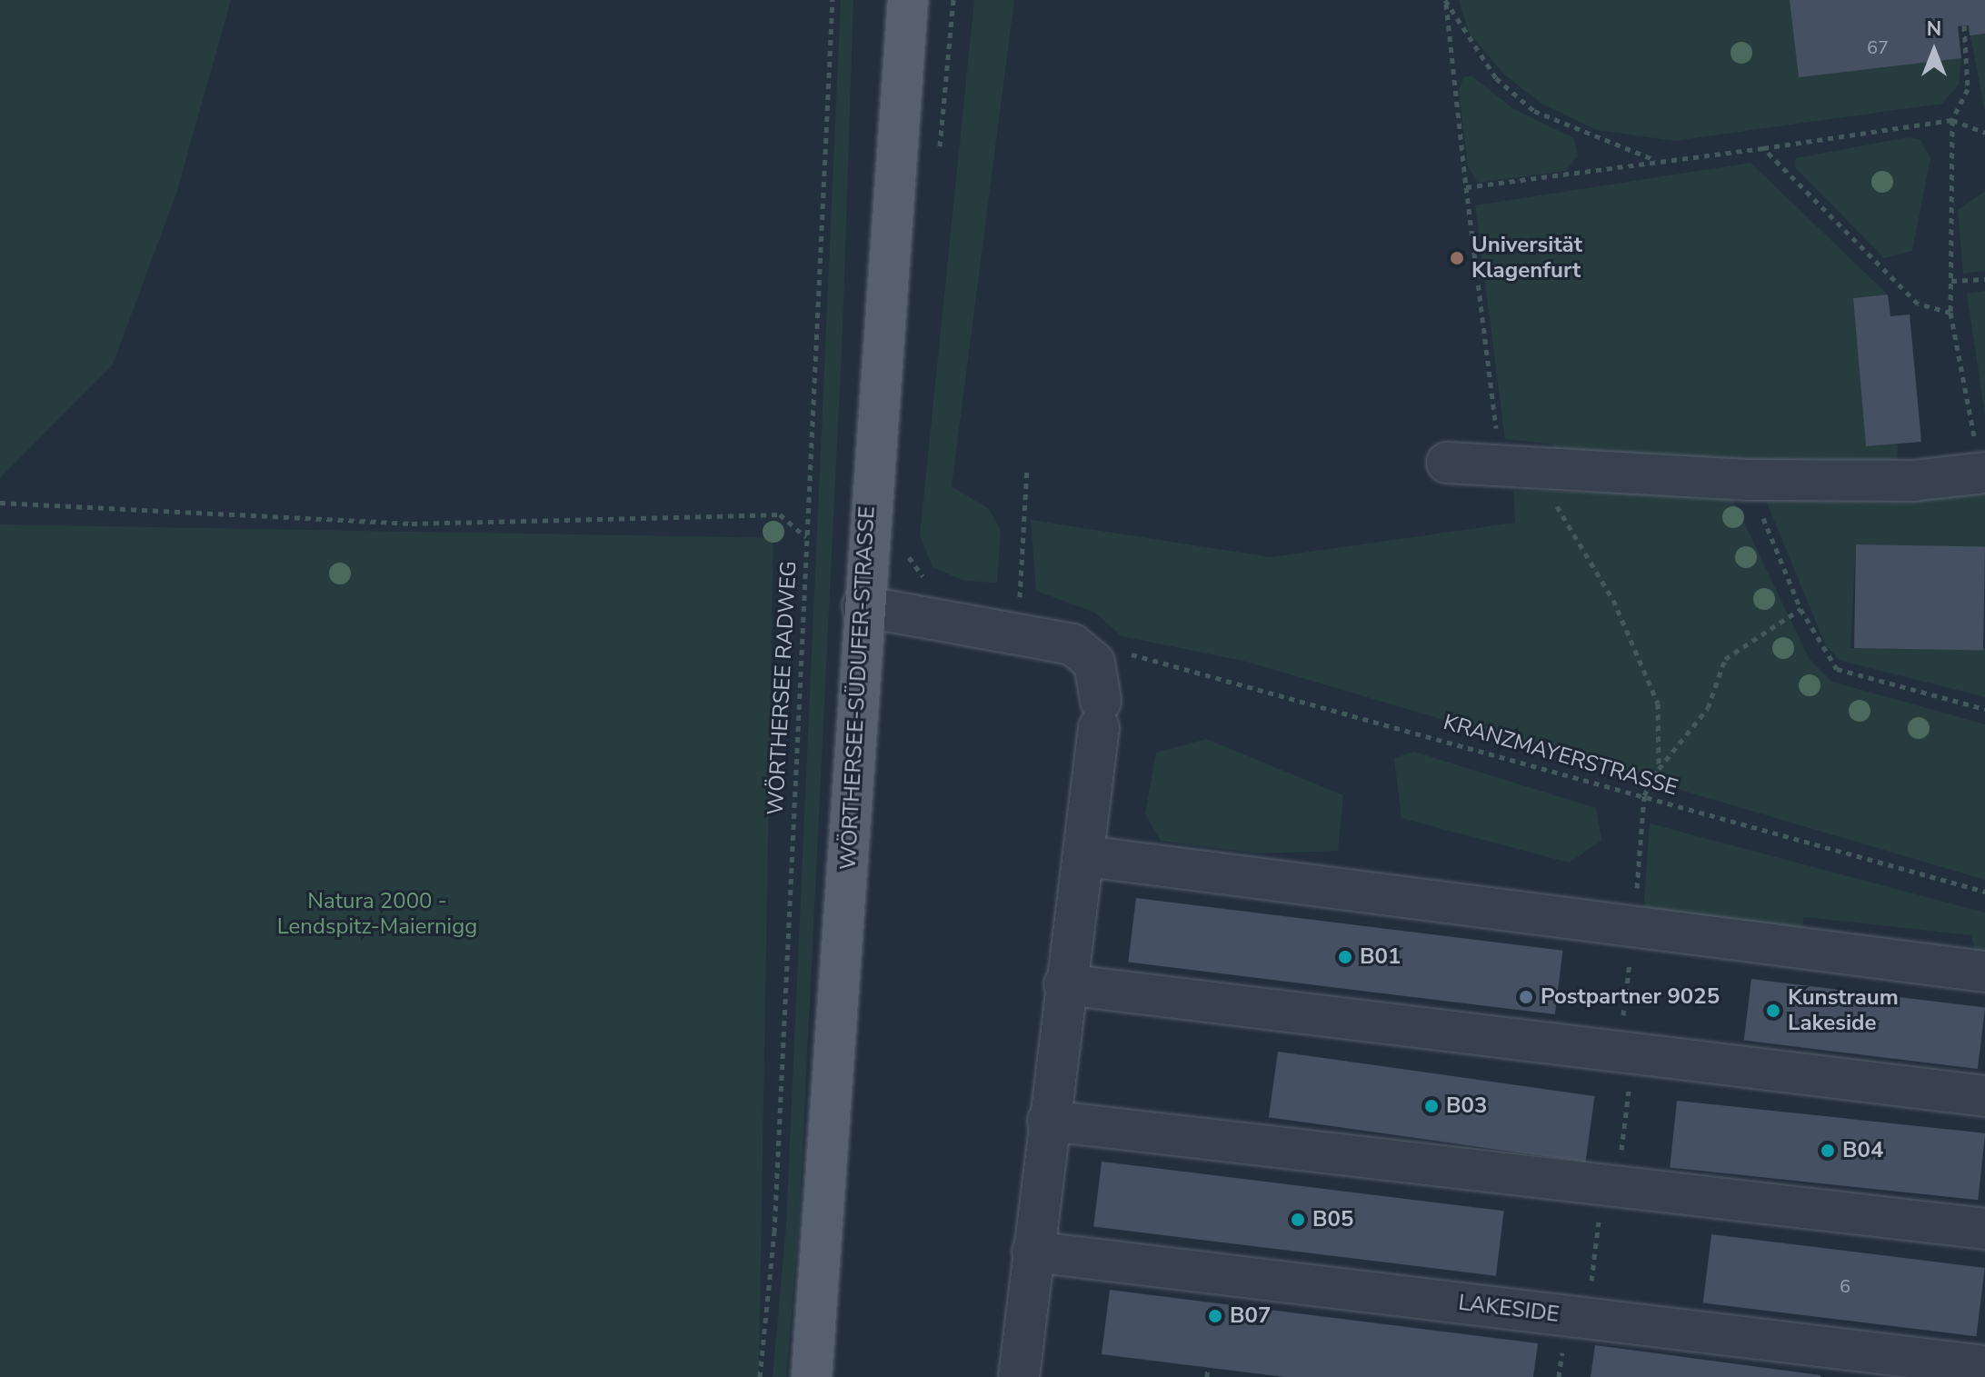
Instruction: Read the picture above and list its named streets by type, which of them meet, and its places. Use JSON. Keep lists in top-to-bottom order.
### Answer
{
  "streets": {
    "main road": ["WÖRTHERSEE-SÜDUFER-STRASSE"],
    "lane": ["LAKESIDE"],
    "path": ["WÖRTHERSEE RADWEG", "KRANZMAYERSTRASSE"]
  },
  "parks": ["Natura 2000 - Lendspitz-Maiernigg"],
  "places": [
    "Universität Klagenfurt",
    "B01",
    "Postpartner 9025",
    "Kunstraum Lakeside",
    "B03",
    "B04",
    "B05",
    "B07"
  ],
  "house_numbers": ["67", "6"],
  "north": "top"
}
